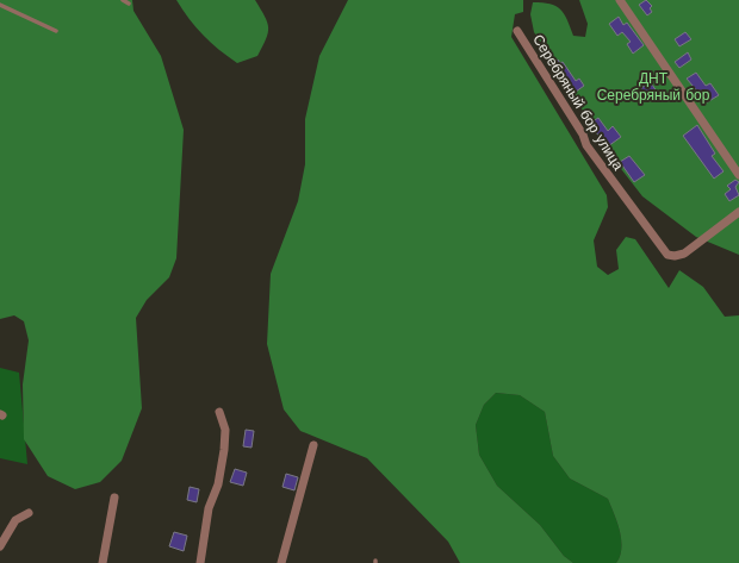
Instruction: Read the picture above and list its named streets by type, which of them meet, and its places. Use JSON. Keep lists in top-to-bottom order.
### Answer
{
  "streets": {
    "street": ["Серебряный бор улица"]
  },
  "parks": ["ДНТ Серебряный бор"]
}
